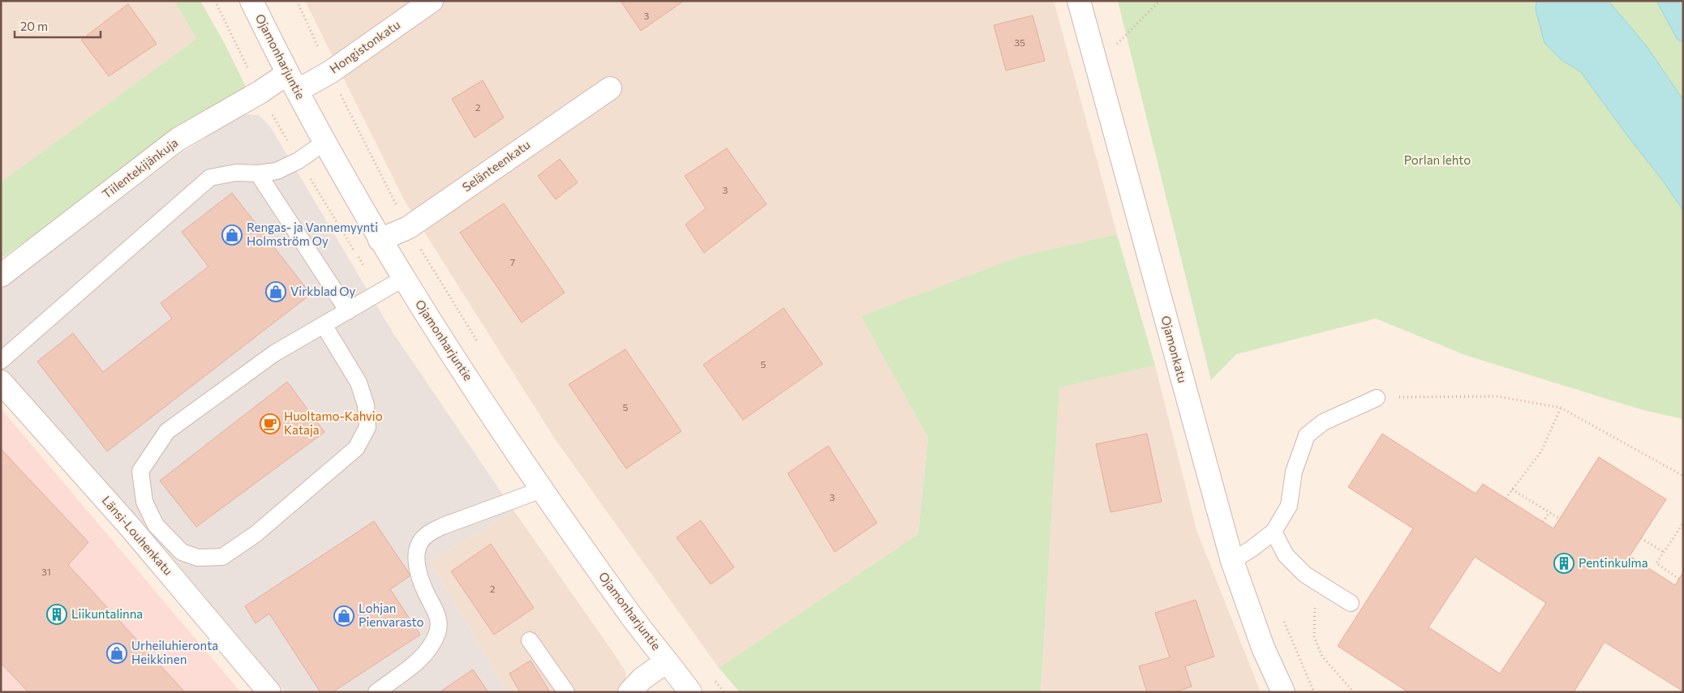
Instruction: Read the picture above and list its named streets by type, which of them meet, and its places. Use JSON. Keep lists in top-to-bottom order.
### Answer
{
  "streets": {
    "street": [
      "Hongistonkatu",
      "Ojamonharjuntie",
      "Selänteenkatu",
      "Tiilentekijänkuja",
      "Ojamonkatu",
      "Länsi-Louhenkatu"
    ]
  },
  "crossings": [
    ["Hongistonkatu", "Ojamonharjuntie"],
    ["Hongistonkatu", "Tiilentekijänkuja"],
    ["Ojamonharjuntie", "Selänteenkatu"],
    ["Ojamonharjuntie", "Tiilentekijänkuja"]
  ],
  "parks": ["Porlan lehto"],
  "places": {
    "shop": [
      "Rengas- ja Vannemyynti Holmström Oy",
      "Virkblad Oy",
      "Lohjan Pienvarasto",
      "Urheiluhieronta Heikkinen"
    ],
    "cafe": ["Huoltamo-Kahvio Kataja"],
    "building": ["Pentinkulma", "Liikuntalinna"]
  },
  "house_numbers": [
    "3",
    "35",
    "2",
    "3",
    "7",
    "5",
    "5",
    "3",
    "31",
    "2"
  ],
  "scale_bar": "20 m"
}
